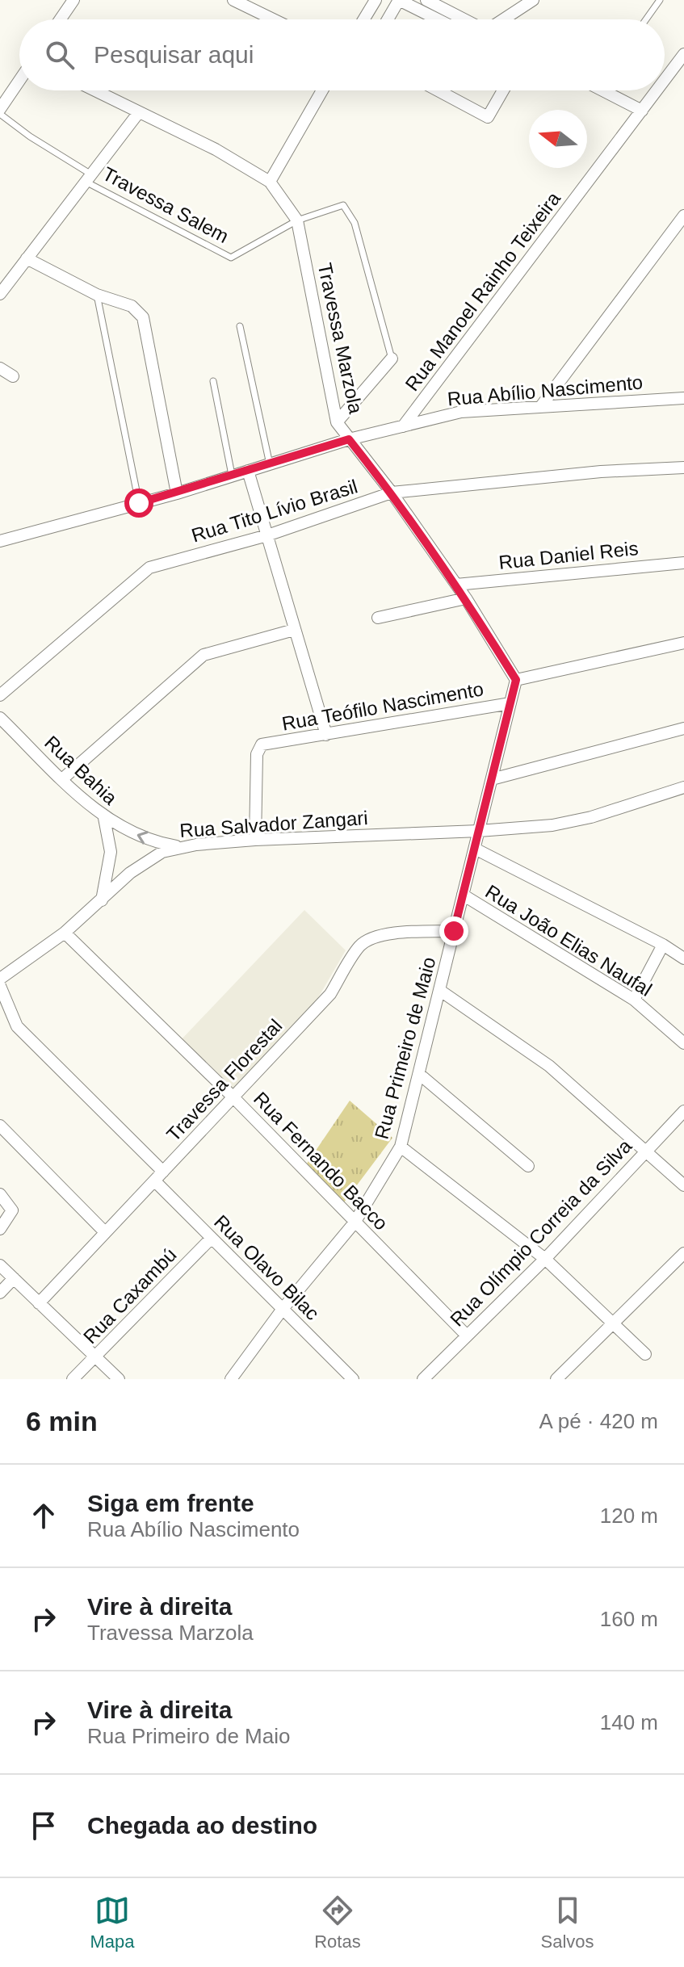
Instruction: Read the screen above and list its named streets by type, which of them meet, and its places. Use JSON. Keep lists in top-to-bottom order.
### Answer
{
  "streets": {
    "street": [
      "Rua Manoel Rainho Teixeira",
      "Travessa Marzola",
      "Rua Abílio Nascimento",
      "Rua Tito Lívio Brasil",
      "Rua Daniel Reis",
      "Rua Teófilo Nascimento",
      "Rua Bahia",
      "Rua Salvador Zangari",
      "Rua João Elias Naufal",
      "Rua Primeiro de Maio",
      "Travessa Florestal",
      "Rua Fernando Bacco",
      "Rua Olímpio Correia da Silva",
      "Rua Olavo Bilac",
      "Rua Caxambú"
    ],
    "lane": ["Travessa Salem"]
  },
  "crossings": [
    ["Travessa Salem", "Travessa Marzola"],
    ["Rua Manoel Rainho Teixeira", "Rua Abílio Nascimento"],
    ["Travessa Marzola", "Rua Abílio Nascimento"],
    ["Travessa Marzola", "Rua Tito Lívio Brasil"],
    ["Travessa Marzola", "Rua Daniel Reis"],
    ["Travessa Marzola", "Rua Primeiro de Maio"],
    ["Rua Teófilo Nascimento", "Rua Salvador Zangari"],
    ["Rua Teófilo Nascimento", "Rua Primeiro de Maio"],
    ["Rua Bahia", "Rua Salvador Zangari"],
    ["Rua Salvador Zangari", "Rua Primeiro de Maio"],
    ["Rua Salvador Zangari", "Rua Fernando Bacco"],
    ["Rua João Elias Naufal", "Rua Primeiro de Maio"],
    ["Rua Primeiro de Maio", "Travessa Florestal"],
    ["Rua Primeiro de Maio", "Rua Fernando Bacco"],
    ["Rua Primeiro de Maio", "Rua Olavo Bilac"],
    ["Travessa Florestal", "Rua Fernando Bacco"],
    ["Travessa Florestal", "Rua Olavo Bilac"],
    ["Rua Fernando Bacco", "Rua Olímpio Correia da Silva"],
    ["Rua Olavo Bilac", "Rua Caxambú"]
  ],
  "one_way": ["Rua Bahia"],
  "north": "left",
  "page": {
    "search": "Pesquisar aqui",
    "heading": ["6 min", "A pé · 420 m"],
    "list": [
      ["Siga em frente", "Rua Abílio Nascimento", "120 m"],
      ["Vire à direita", "Travessa Marzola", "160 m"],
      ["Vire à direita", "Rua Primeiro de Maio", "140 m"],
      "Chegada ao destino"
    ],
    "nav": ["Mapa", "Rotas", "Salvos"]
  }
}
